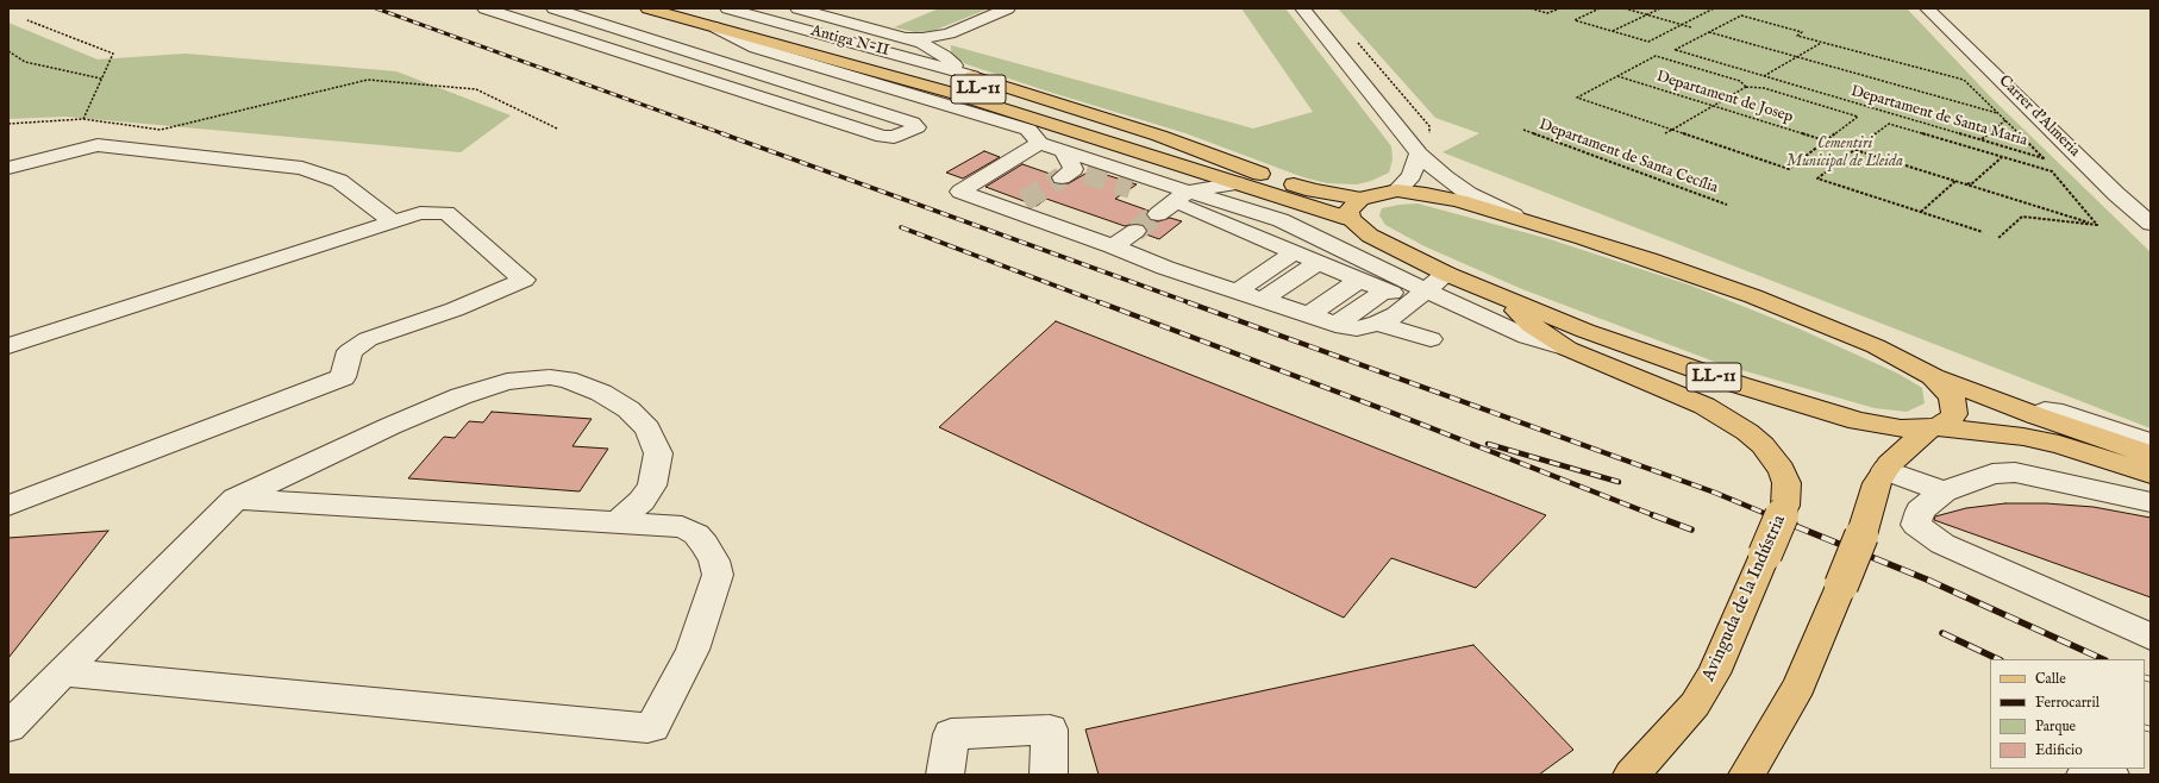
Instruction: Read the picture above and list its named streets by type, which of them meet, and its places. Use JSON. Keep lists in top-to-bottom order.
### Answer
{
  "streets": {
    "main road": ["LL-11", "Avinguda de la Indústria"],
    "street": ["Antiga N-II", "Carrer d'Almeria"],
    "path": ["Departament de Josep", "Departament de Santa Maria", "Departament de Santa Cecília"]
  },
  "crossings": [
    ["LL-11", "Avinguda de la Indústria"]
  ],
  "parks": ["Cementiri Municipal de Lleida"],
  "legend": [
    "Calle",
    "Ferrocarril",
    "Parque",
    "Edificio"
  ]
}
